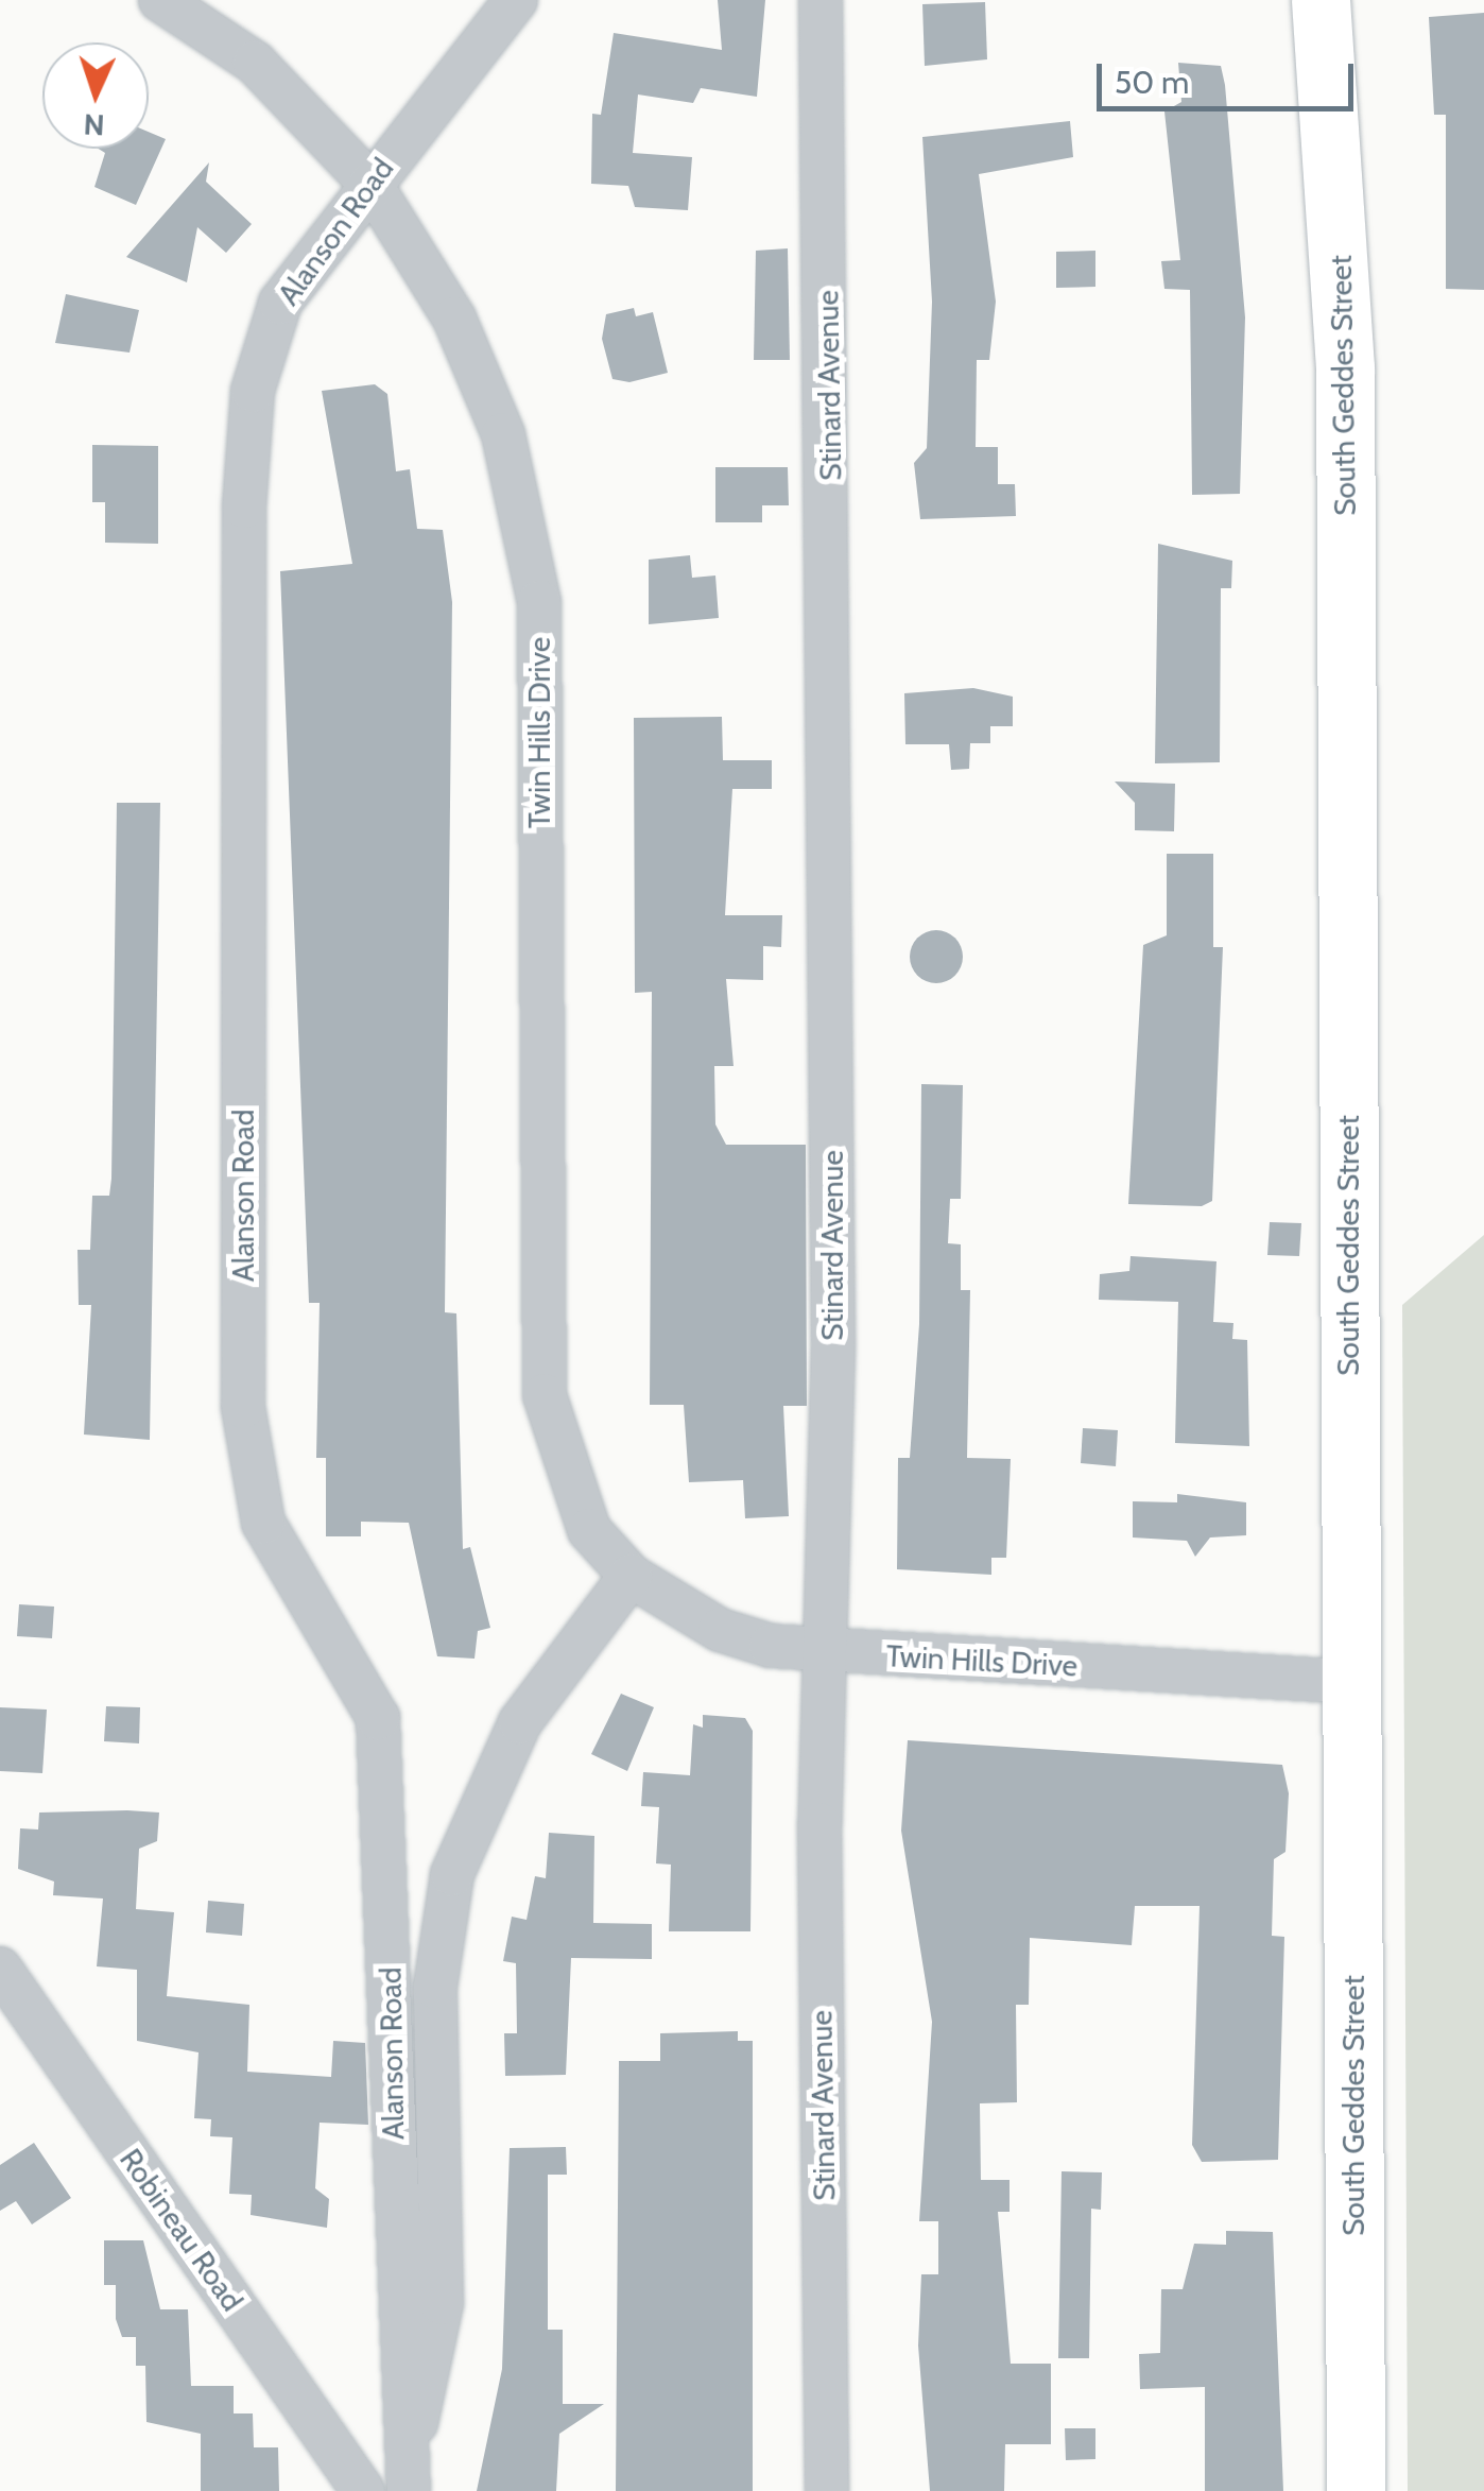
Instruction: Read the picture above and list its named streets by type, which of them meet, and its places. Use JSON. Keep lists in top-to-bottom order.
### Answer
{
  "streets": {
    "main road": ["South Geddes Street"],
    "street": [
      "Alanson Road",
      "Stinard Avenue",
      "Twin Hills Drive",
      "Robineau Road"
    ]
  },
  "crossings": [
    ["Alanson Road", "Twin Hills Drive"],
    ["Stinard Avenue", "Twin Hills Drive"],
    ["South Geddes Street", "Twin Hills Drive"]
  ],
  "scale_bar": "50 m",
  "north": "bottom"
}
